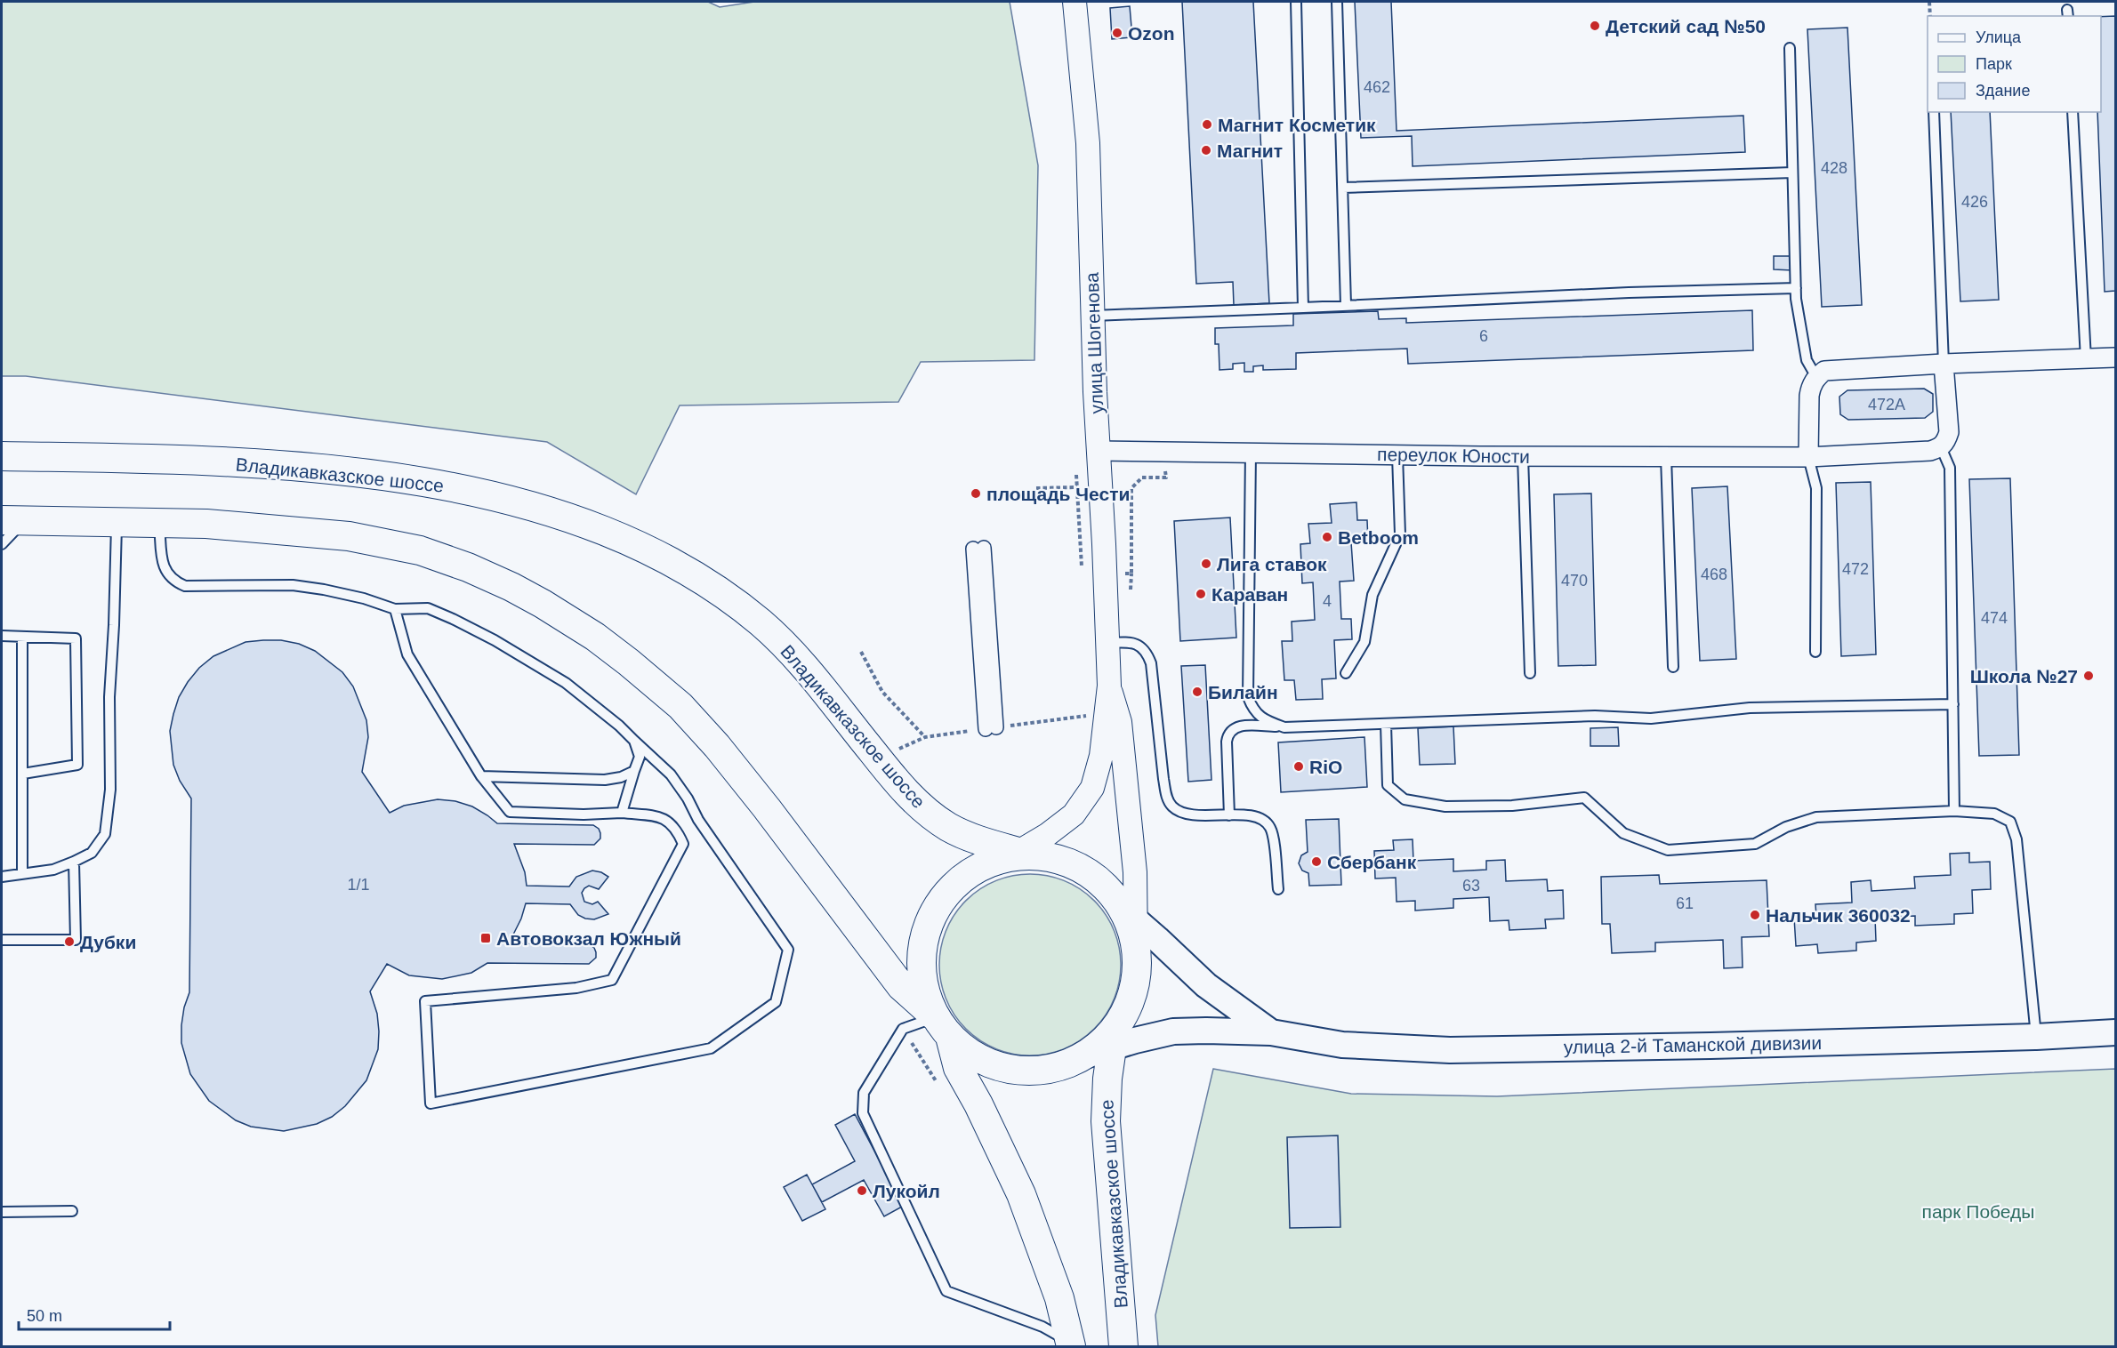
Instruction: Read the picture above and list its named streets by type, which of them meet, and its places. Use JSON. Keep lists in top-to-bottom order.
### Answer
{
  "streets": {
    "main road": ["Владикавказское шоссе", "улица 2-й Таманской дивизии"],
    "street": ["улица Шогенова", "переулок Юности"]
  },
  "crossings": [
    ["улица Шогенова", "переулок Юности"],
    ["Владикавказское шоссе", "улица 2-й Таманской дивизии"]
  ],
  "parks": ["парк Победы"],
  "places": {
    "other": [
      "Детский сад №50",
      "Ozon",
      "Магнит Косметик",
      "Магнит",
      "площадь Чести",
      "Betboom",
      "Лига ставок",
      "Караван",
      "Школа №27",
      "Билайн",
      "RiO",
      "Сбербанк",
      "Нальчик 360032",
      "Дубки",
      "Лукойл"
    ],
    "transit": ["Автовокзал Южный"]
  },
  "house_numbers": [
    "462",
    "428",
    "426",
    "6",
    "472А",
    "472",
    "468",
    "470",
    "4",
    "474",
    "1/1",
    "63",
    "61"
  ],
  "legend": ["Улица", "Парк", "Здание"],
  "scale_bar": "50 m"
}
